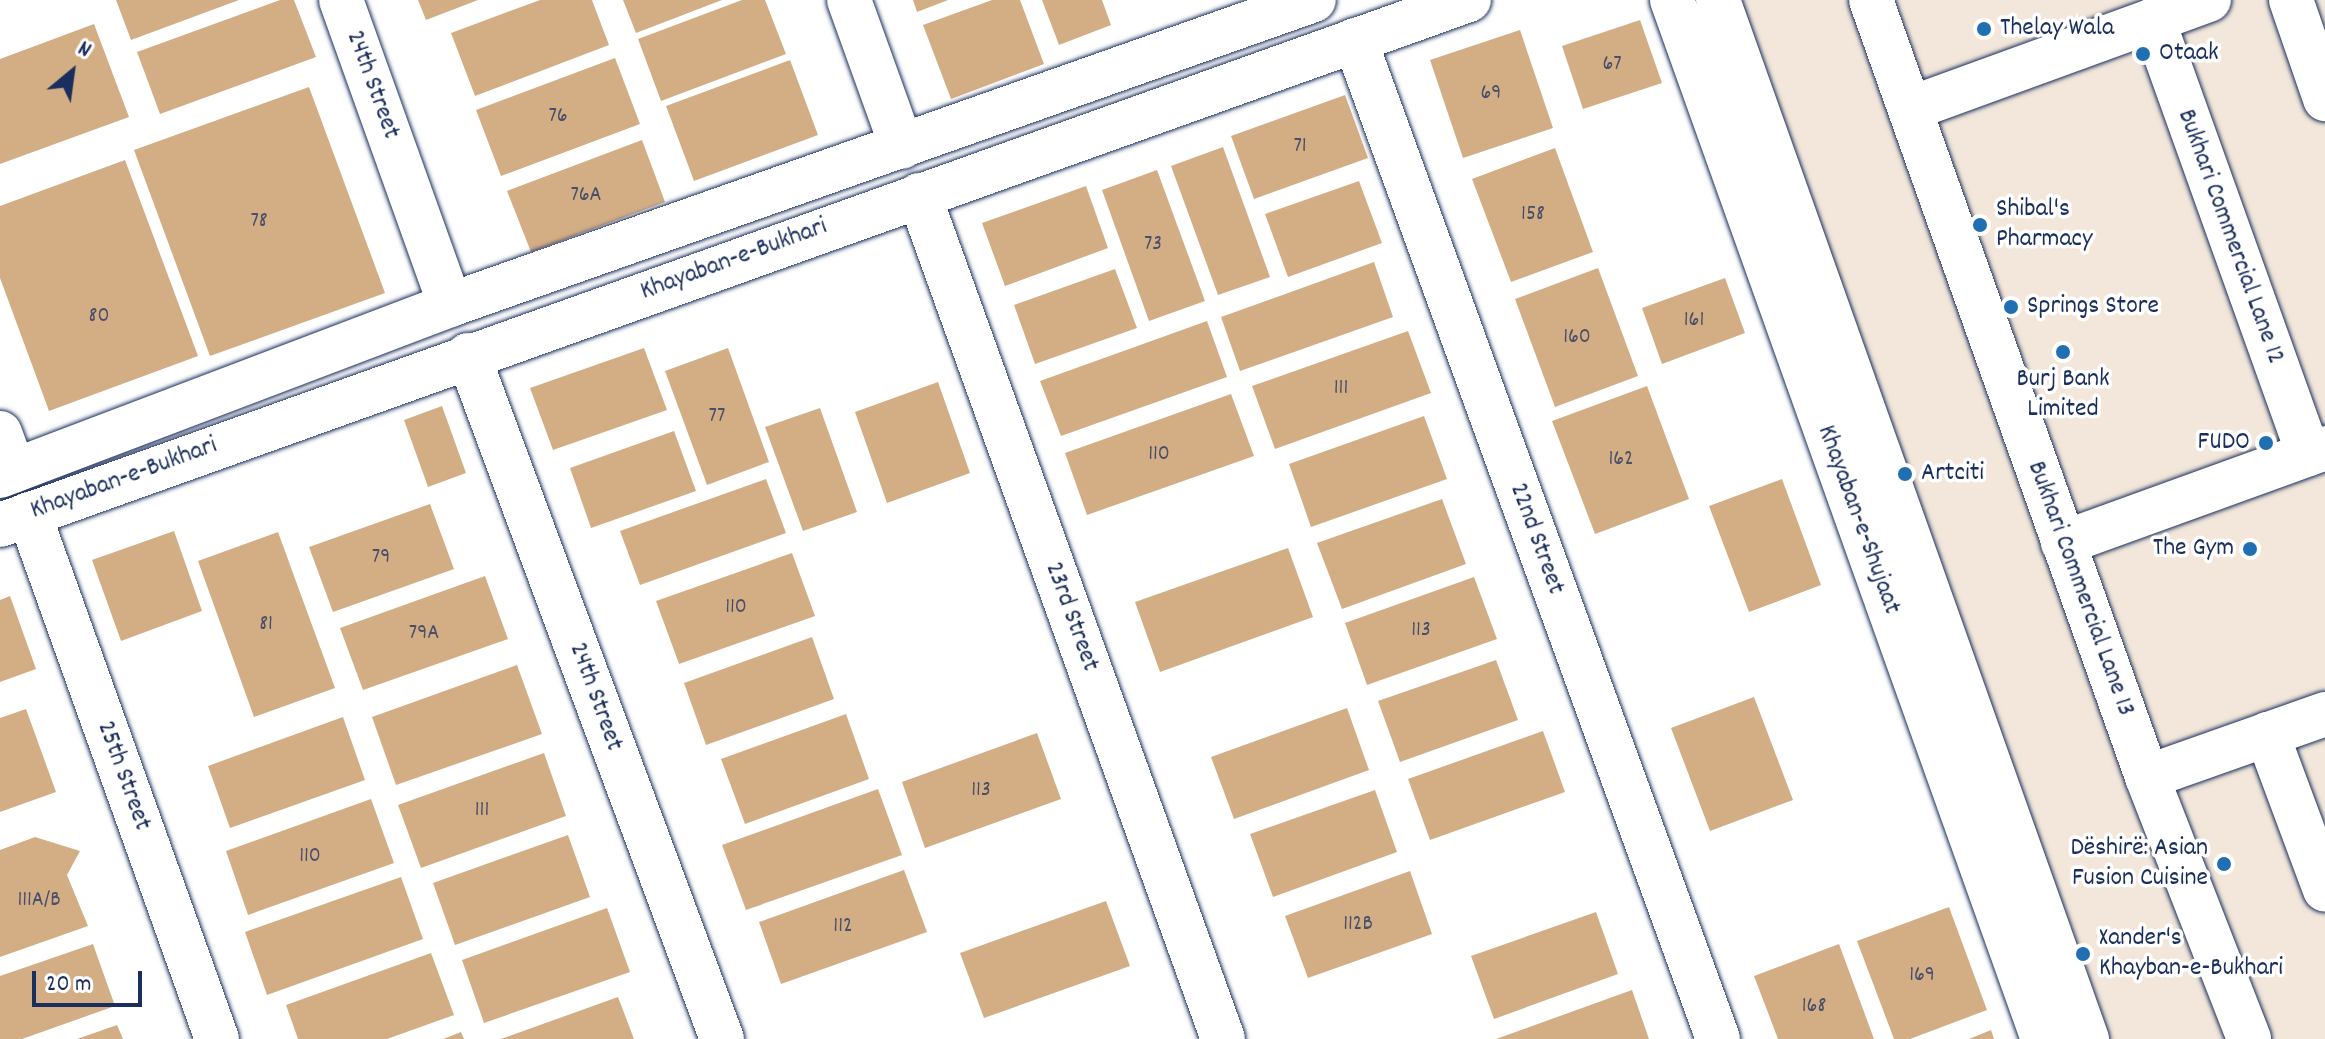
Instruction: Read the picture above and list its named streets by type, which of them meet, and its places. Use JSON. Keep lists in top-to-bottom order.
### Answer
{
  "streets": {
    "street": [
      "24th Street",
      "Bukhari Commercial Lane 12",
      "Khayaban-e-Bukhari",
      "Khayaban-e-Shujaat",
      "22nd Street",
      "Bukhari Commercial Lane 13",
      "23rd Street",
      "25th Street"
    ]
  },
  "crossings": [
    ["24th Street", "Khayaban-e-Bukhari"],
    ["Khayaban-e-Bukhari", "22nd Street"],
    ["Khayaban-e-Bukhari", "23rd Street"],
    ["Khayaban-e-Bukhari", "25th Street"]
  ],
  "places": [
    "Thelay Wala",
    "Otaak",
    "Shibal's Pharmacy",
    "Springs Store",
    "Burj Bank Limited",
    "FUDO",
    "Artciti",
    "The Gym",
    "Dëshirë: Asian Fusion Cuisine",
    "Xander's Khayban-e-Bukhari"
  ],
  "house_numbers": [
    "67",
    "69",
    "76",
    "71",
    "76A",
    "158",
    "78",
    "73",
    "80",
    "161",
    "160",
    "111",
    "77",
    "110",
    "162",
    "79",
    "110",
    "81",
    "113",
    "79A",
    "113",
    "111",
    "110",
    "111A/B",
    "112B",
    "112",
    "169",
    "168"
  ],
  "scale_bar": "20 m",
  "north": "top right"
}
